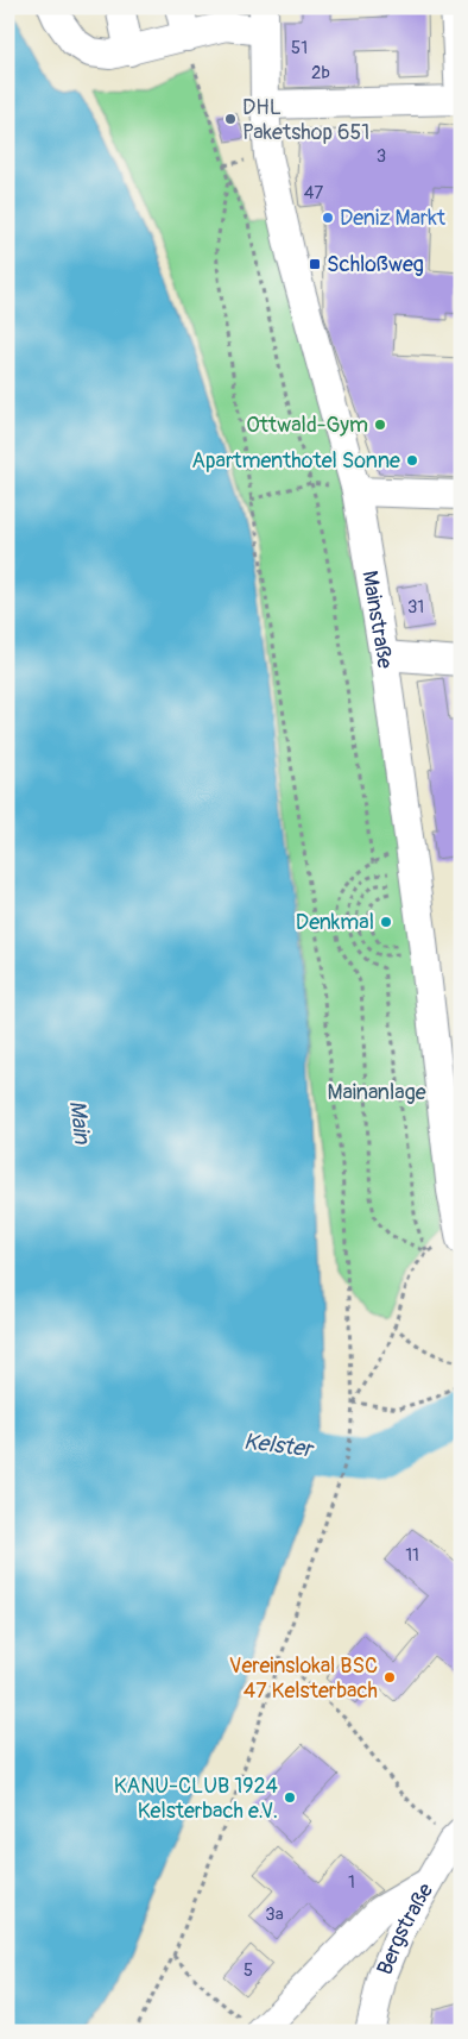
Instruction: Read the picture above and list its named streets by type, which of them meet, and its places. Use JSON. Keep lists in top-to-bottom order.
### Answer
{
  "streets": {
    "street": ["Mainstraße", "Bergstraße"]
  },
  "water": ["Main", "Kelster"],
  "parks": ["Mainanlage"],
  "places": {
    "other": [
      "DHL Paketshop 651",
      "Deniz Markt",
      "Ottwald-Gym",
      "Apartmenthotel Sonne",
      "Denkmal",
      "Vereinslokal BSC 47 Kelsterbach",
      "KANU-CLUB 1924 Kelsterbach e.V."
    ],
    "transit": ["Schloßweg"]
  },
  "house_numbers": [
    "51",
    "2b",
    "3",
    "47",
    "31",
    "11",
    "1",
    "3a",
    "5"
  ]
}
